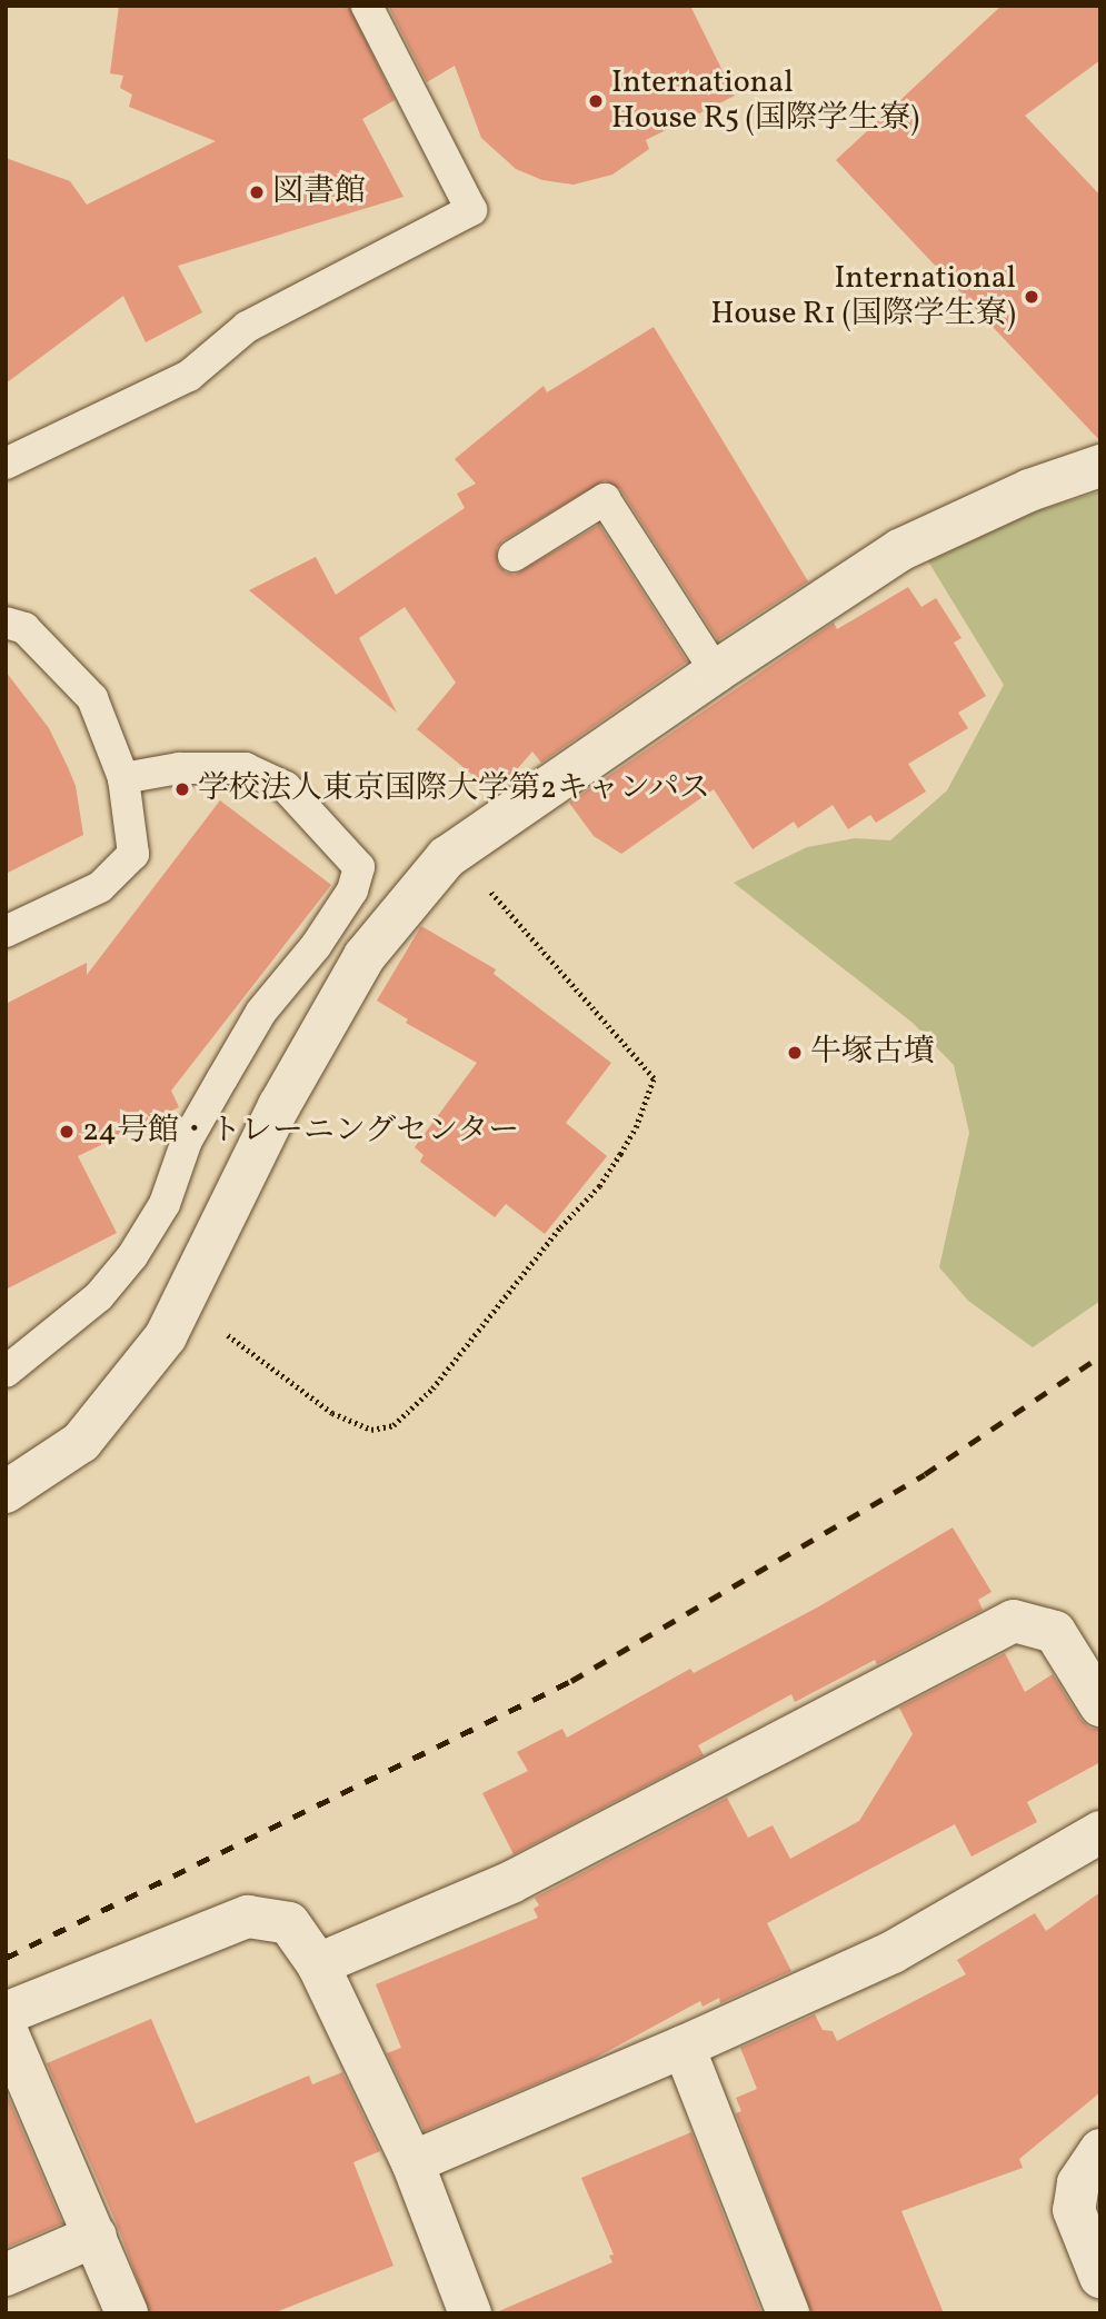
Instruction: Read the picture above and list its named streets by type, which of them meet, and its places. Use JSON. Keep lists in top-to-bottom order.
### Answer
{
  "places": [
    "International House R5 (国際学生寮)",
    "図書館",
    "International House R1 (国際学生寮)",
    "学校法人東京国際大学第2キャンパス",
    "牛塚古墳",
    "24号館・トレーニングセンター"
  ]
}
